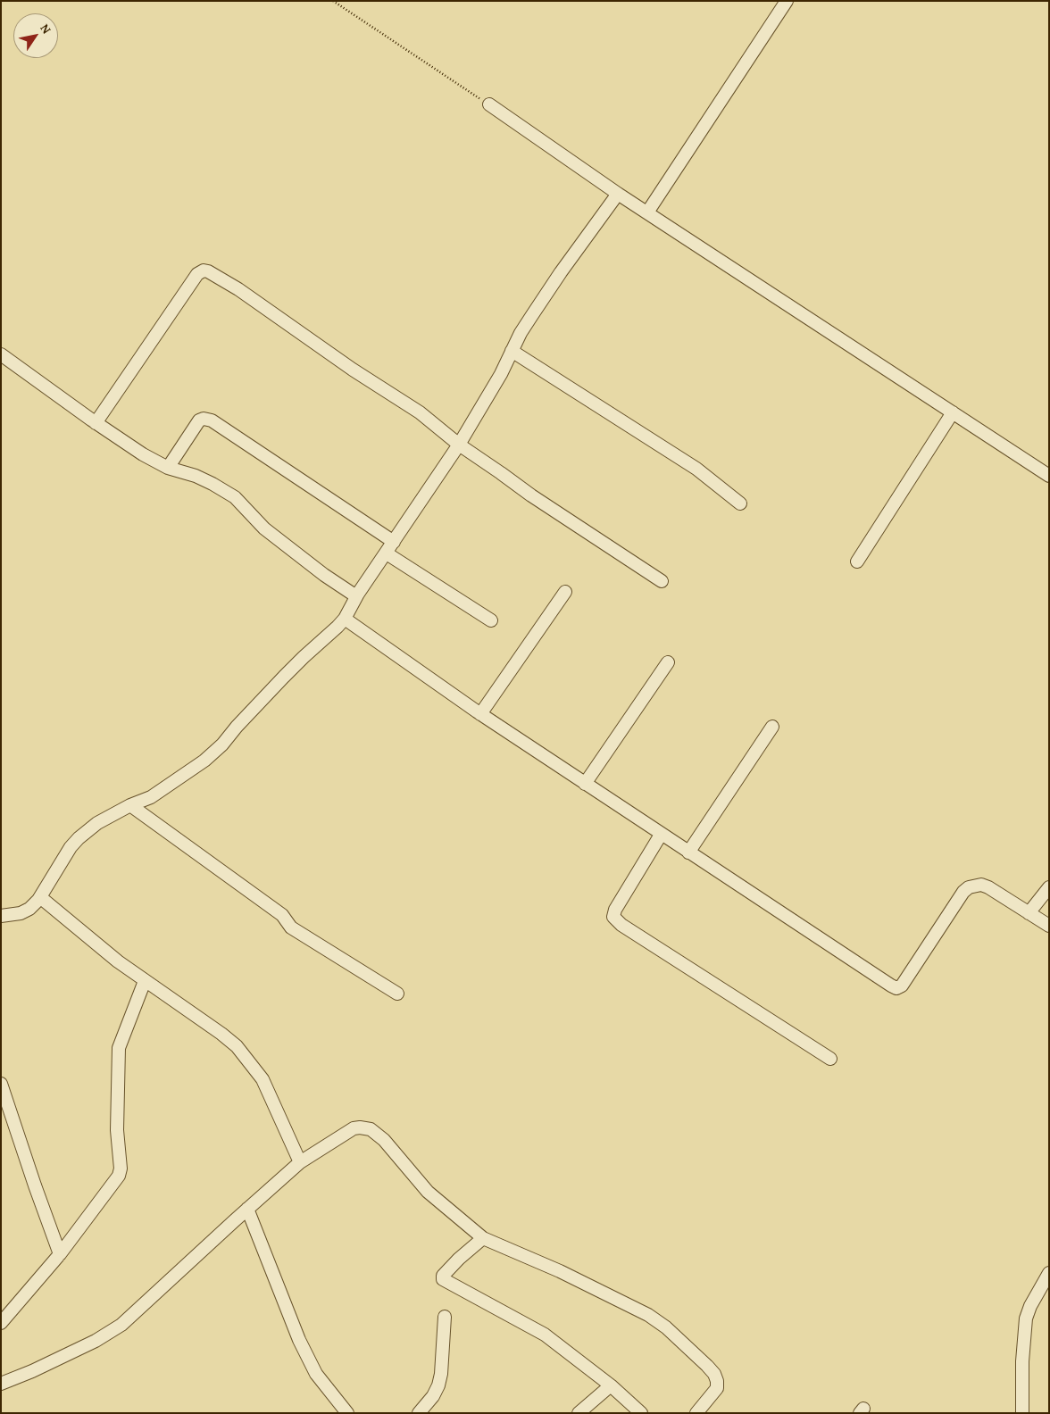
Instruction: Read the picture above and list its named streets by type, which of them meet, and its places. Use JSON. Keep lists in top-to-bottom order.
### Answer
{
  "north": "top right"
}
